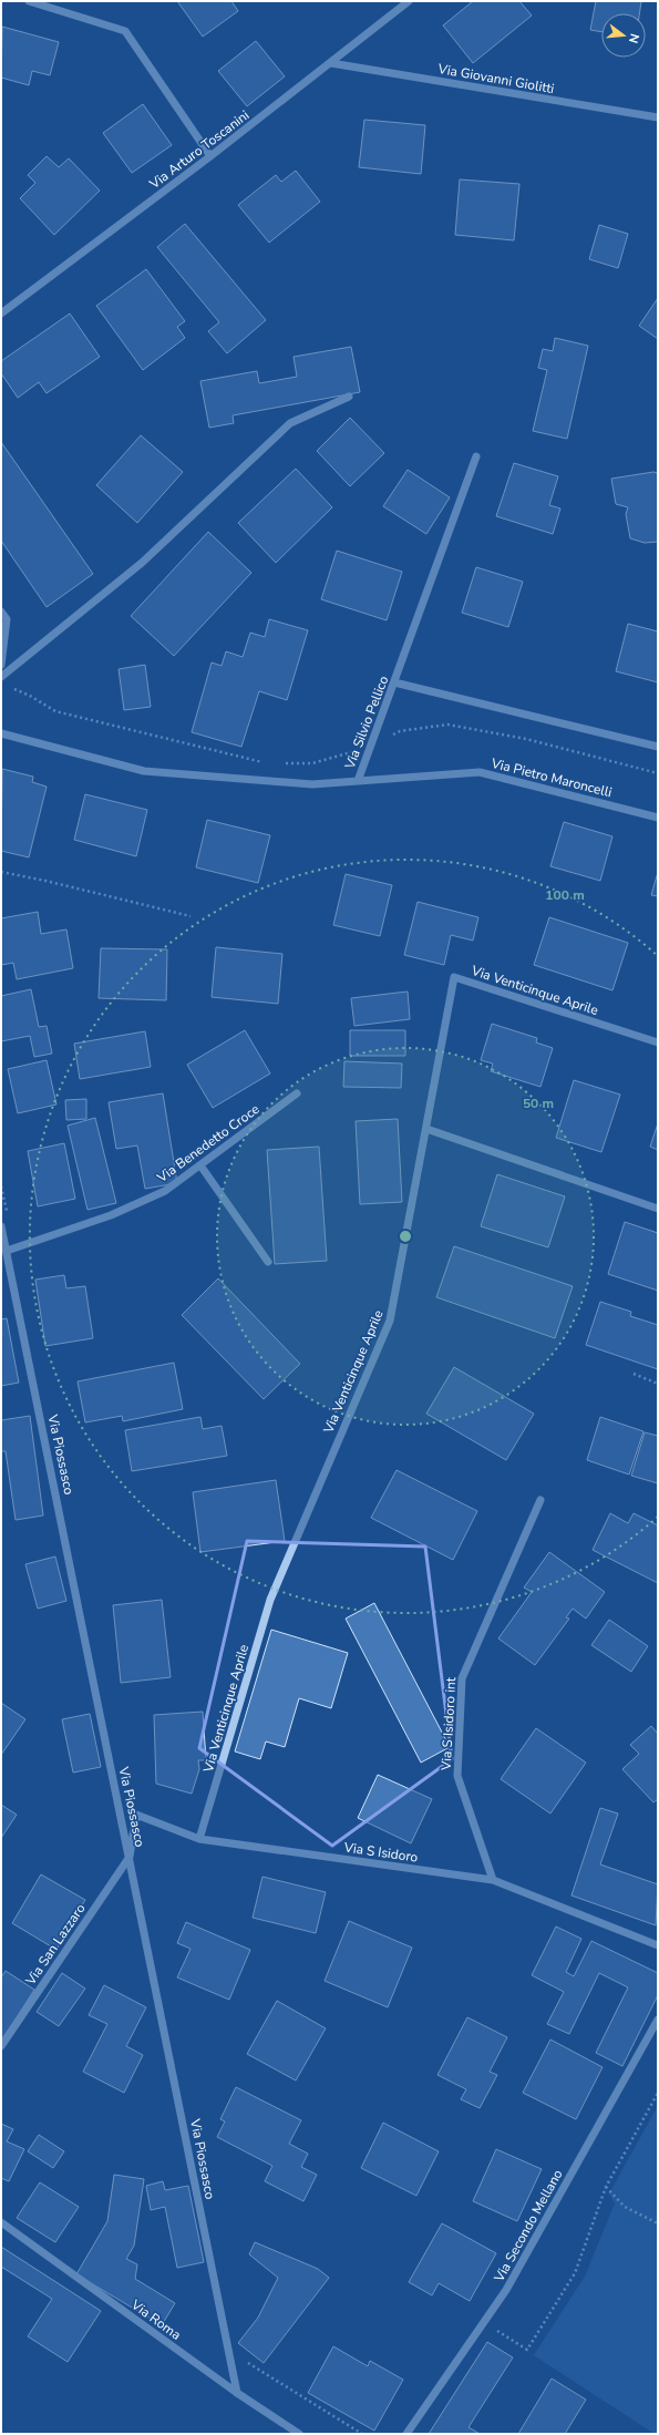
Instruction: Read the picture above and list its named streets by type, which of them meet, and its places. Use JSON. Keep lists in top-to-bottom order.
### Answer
{
  "streets": {
    "street": [
      "Via Giovanni Giolitti",
      "Via Arturo Toscanini",
      "Via Silvio Pellico",
      "Via Pietro Maroncelli",
      "Via Venticinque Aprile",
      "Via Benedetto Croce",
      "Via Piossasco",
      "Via S Isidoro int",
      "Via S Isidoro",
      "Via San Lazzaro",
      "Via Secondo Mellano",
      "Via Roma"
    ]
  },
  "crossings": [
    ["Via Giovanni Giolitti", "Via Arturo Toscanini"],
    ["Via Silvio Pellico", "Via Pietro Maroncelli"],
    ["Via Venticinque Aprile", "Via S Isidoro"],
    ["Via Benedetto Croce", "Via Piossasco"],
    ["Via Piossasco", "Via S Isidoro"],
    ["Via Piossasco", "Via San Lazzaro"],
    ["Via Piossasco", "Via Roma"],
    ["Via S Isidoro int", "Via S Isidoro"],
    ["Via S Isidoro", "Via San Lazzaro"]
  ],
  "north": "right",
  "rings": ["100 m", "50 m"]
}
